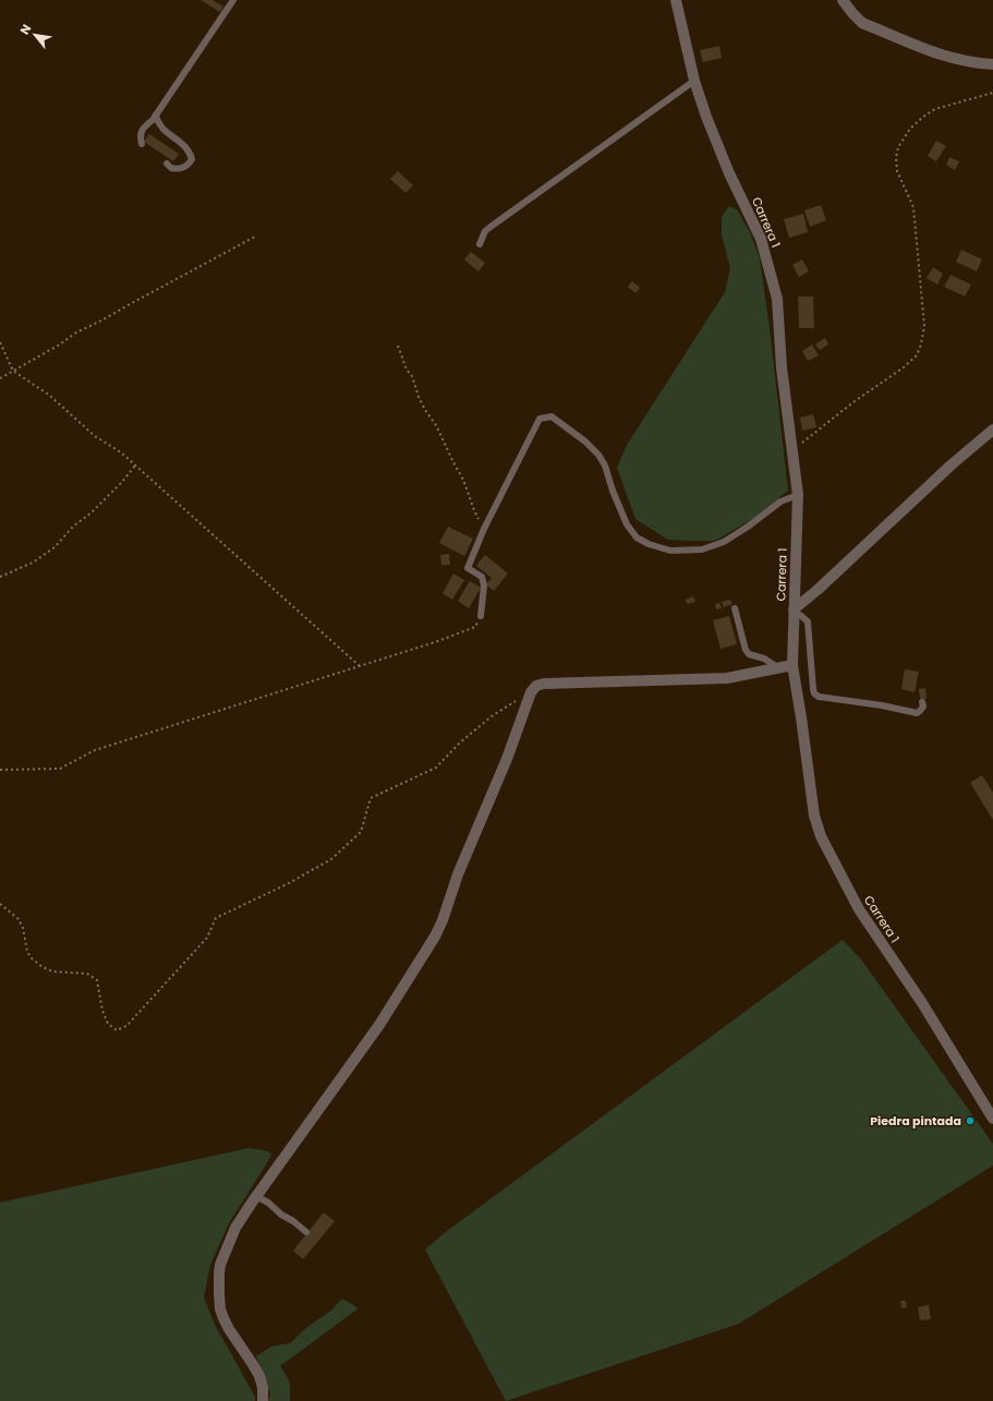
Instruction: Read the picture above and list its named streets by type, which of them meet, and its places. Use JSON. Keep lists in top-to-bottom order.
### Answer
{
  "streets": {
    "street": ["Carrera 1"]
  },
  "places": ["Piedra pintada"],
  "north": "top left"
}
